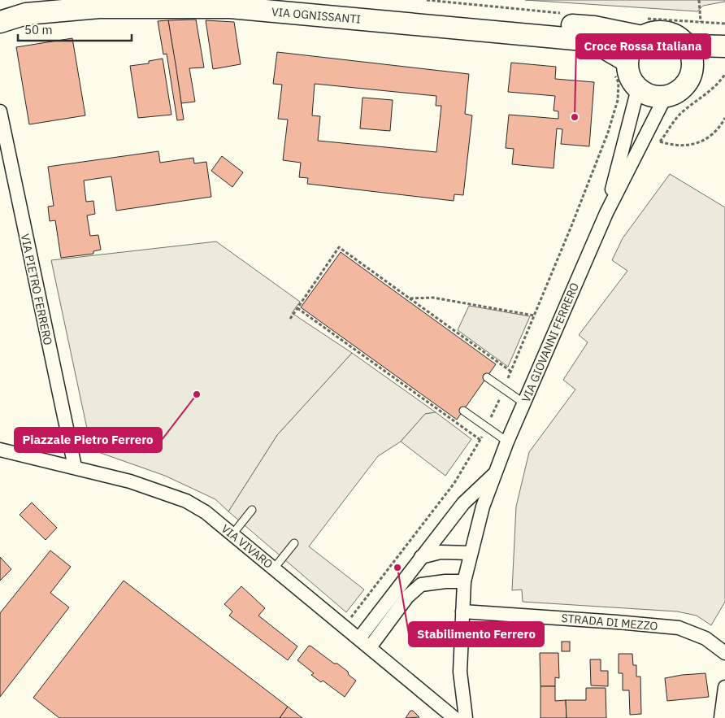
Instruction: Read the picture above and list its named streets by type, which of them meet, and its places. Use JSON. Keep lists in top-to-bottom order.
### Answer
{
  "streets": {
    "main road": ["VIA OGNISSANTI"],
    "street": [
      "VIA PIETRO FERRERO",
      "VIA GIOVANNI FERRERO",
      "VIA VIVARO",
      "STRADA DI MEZZO"
    ]
  },
  "crossings": [
    ["VIA OGNISSANTI", "VIA GIOVANNI FERRERO"],
    ["VIA PIETRO FERRERO", "VIA VIVARO"],
    ["VIA GIOVANNI FERRERO", "VIA VIVARO"],
    ["VIA GIOVANNI FERRERO", "STRADA DI MEZZO"]
  ],
  "places": ["Croce Rossa Italiana", "Piazzale Pietro Ferrero", "Stabilimento Ferrero"],
  "scale_bar": "50 m"
}
